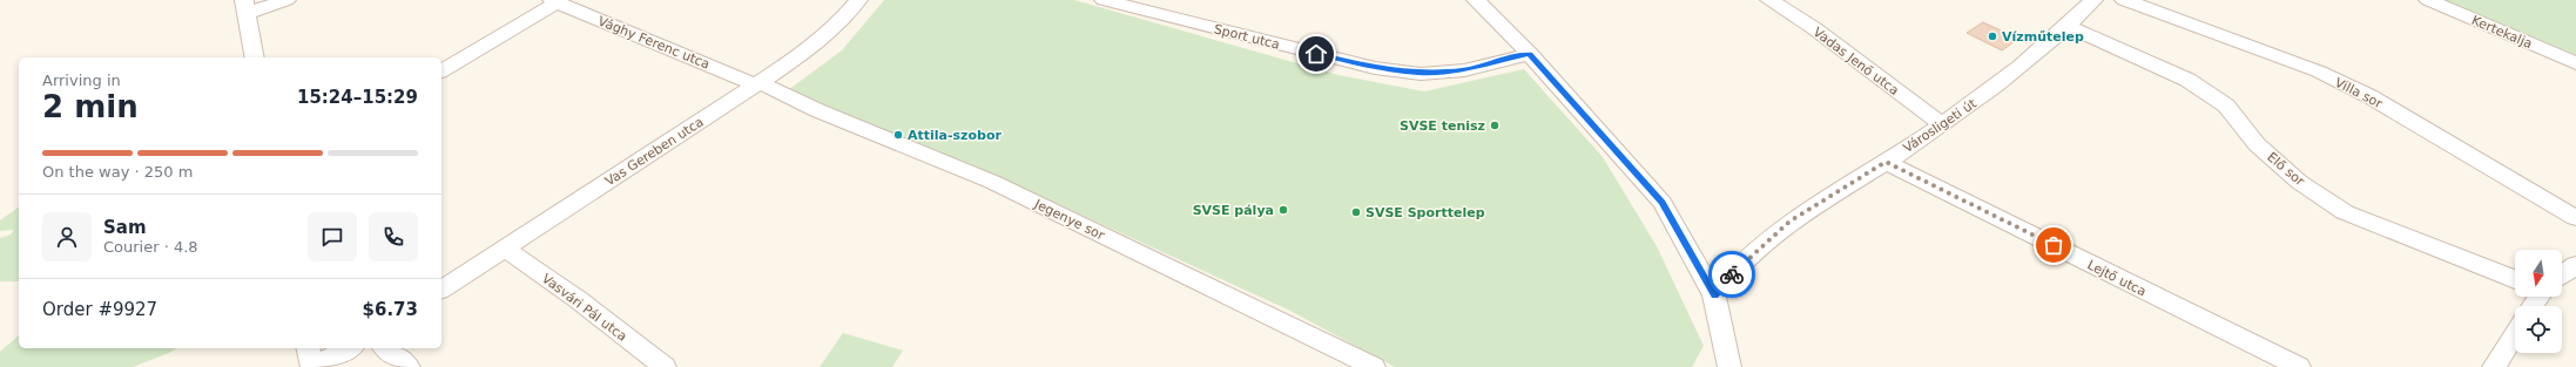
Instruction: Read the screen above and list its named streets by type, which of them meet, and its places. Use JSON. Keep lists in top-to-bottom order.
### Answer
{
  "streets": {
    "street": [
      "Kertekalja",
      "Sport utca",
      "Vághy Ferenc utca",
      "Vadas Jenő utca",
      "Villa sor",
      "Városligeti út",
      "Vas Gereben utca",
      "Elő sor",
      "Jegenye sor",
      "Lejtő utca",
      "Vasvári Pál utca"
    ]
  },
  "crossings": [
    ["Vághy Ferenc utca", "Vas Gereben utca"],
    ["Vághy Ferenc utca", "Jegenye sor"],
    ["Vadas Jenő utca", "Városligeti út"],
    ["Városligeti út", "Elő sor"],
    ["Városligeti út", "Lejtő utca"],
    ["Vas Gereben utca", "Jegenye sor"],
    ["Vas Gereben utca", "Vasvári Pál utca"]
  ],
  "places": [
    "Vízműtelep",
    "SVSE tenisz",
    "Attila-szobor",
    "SVSE pálya",
    "SVSE Sporttelep"
  ],
  "north": "bottom",
  "page": {
    "heading": ["2 min", "Arriving in", "15:24–15:29"],
    "panel": [
      "Sam",
      "Courier · 4.8",
      "Order #9927",
      "$6.73"
    ],
    "bar": "On the way · 250 m"
  }
}
